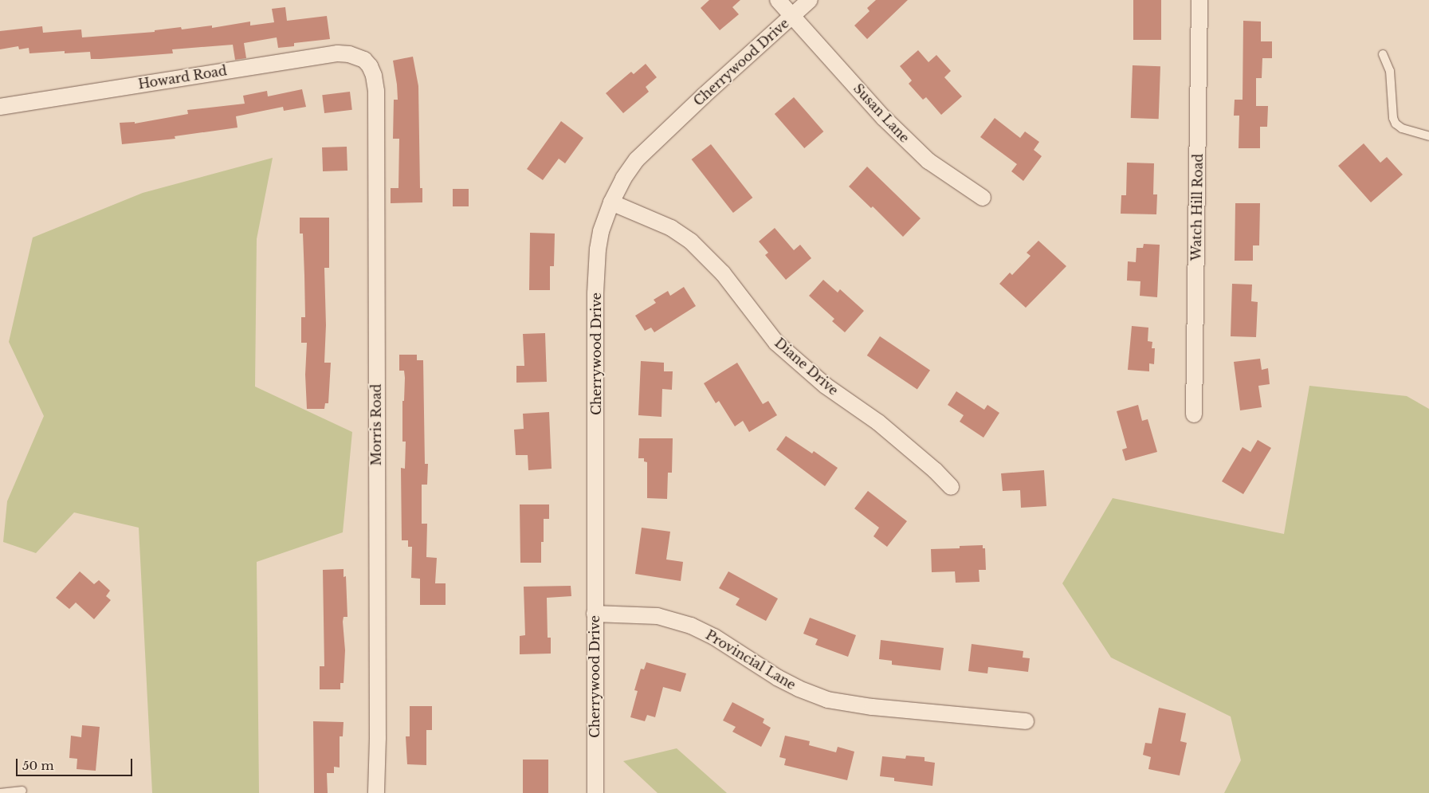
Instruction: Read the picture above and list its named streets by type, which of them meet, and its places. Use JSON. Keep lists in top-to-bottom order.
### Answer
{
  "streets": {
    "street": [
      "Cherrywood Drive",
      "Howard Road",
      "Susan Lane",
      "Watch Hill Road",
      "Diane Drive",
      "Morris Road",
      "Provincial Lane"
    ]
  },
  "crossings": [
    ["Cherrywood Drive", "Susan Lane"],
    ["Cherrywood Drive", "Diane Drive"],
    ["Cherrywood Drive", "Provincial Lane"],
    ["Howard Road", "Morris Road"]
  ],
  "scale_bar": "50 m"
}
